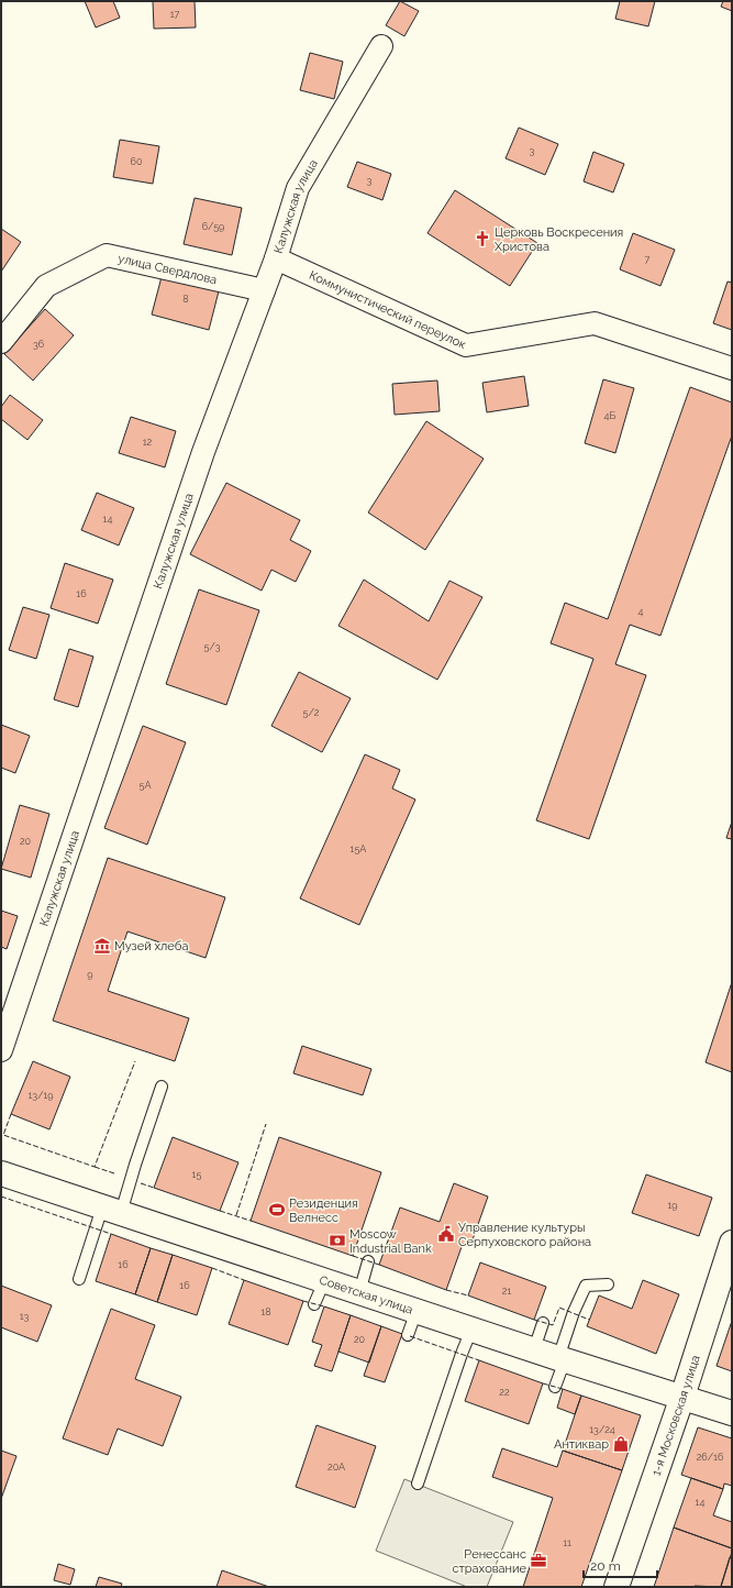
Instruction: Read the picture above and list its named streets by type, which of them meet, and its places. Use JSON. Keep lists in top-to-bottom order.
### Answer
{
  "streets": {
    "street": [
      "Калужская улица",
      "улица Свердлова",
      "Коммунистический переулок",
      "Советская улица",
      "1-я Московская улица"
    ]
  },
  "crossings": [
    ["Калужская улица", "улица Свердлова"],
    ["Калужская улица", "Коммунистический переулок"],
    ["Советская улица", "1-я Московская улица"]
  ],
  "places": {
    "church": ["Церковь Воскресения Христова"],
    "museum": ["Музей хлеба"],
    "sports": ["Резиденция Велнесс"],
    "public building": ["Управление культуры Серпуховского района"],
    "bank": ["Moscow Industrial Bank"],
    "shop": ["Антиквар"],
    "office": ["Ренессанс страхование"]
  },
  "house_numbers": [
    "17",
    "3",
    "60",
    "3",
    "6/59",
    "7",
    "8",
    "36",
    "4Б",
    "12",
    "14",
    "16",
    "4",
    "5/3",
    "5/2",
    "5А",
    "20",
    "15А",
    "9",
    "13/19",
    "15",
    "19",
    "16",
    "16",
    "21",
    "18",
    "13",
    "20",
    "22",
    "13/24",
    "26/16",
    "20А",
    "14",
    "11"
  ],
  "scale_bar": "20 m"
}
